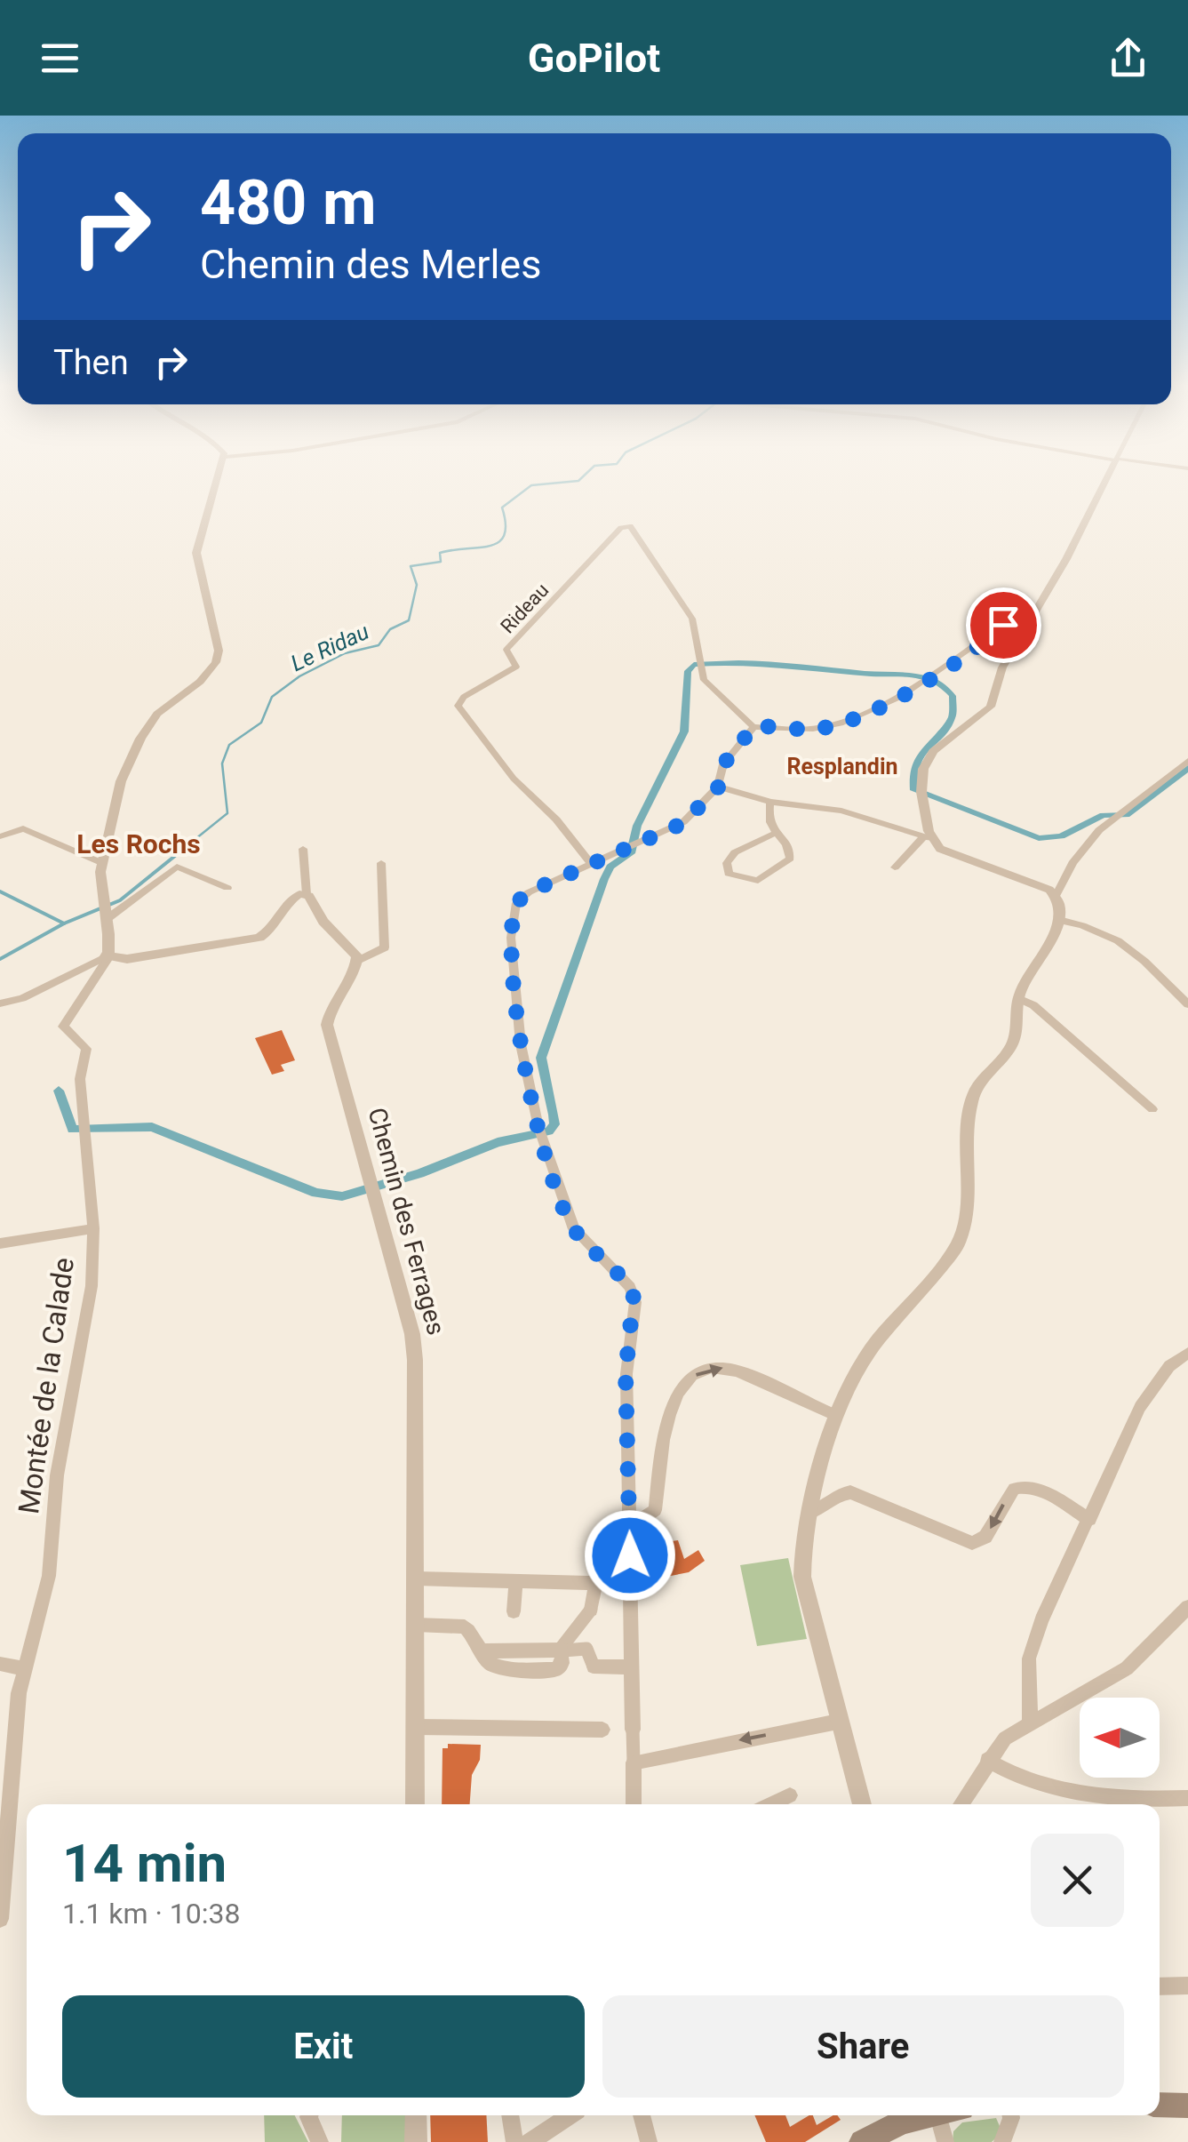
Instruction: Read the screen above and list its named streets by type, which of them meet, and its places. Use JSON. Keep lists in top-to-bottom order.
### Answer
{
  "streets": {
    "street": ["Rideau", "Chemin des Ferrages", "Montée de la Calade"]
  },
  "districts": ["Resplandin", "Les Rochs"],
  "water": ["Le Ridau"],
  "north": "left",
  "page": {
    "header": "GoPilot",
    "turn": ["480 m", "Chemin des Merles"],
    "then": "Then",
    "heading": ["14 min", "1.1 km · 10:38"],
    "buttons": ["Exit", "Share"]
  }
}
